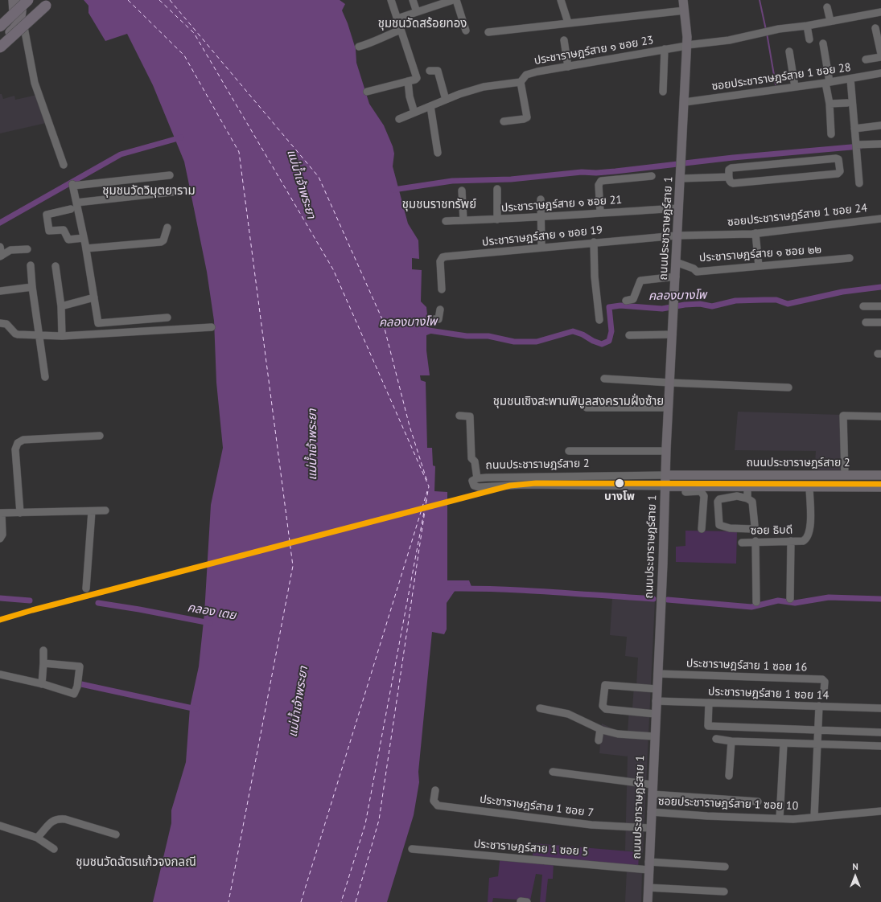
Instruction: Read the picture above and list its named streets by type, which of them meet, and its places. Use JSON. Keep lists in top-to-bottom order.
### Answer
{
  "streets": {
    "main road": ["ถนนประชาราษฎร์สาย 1", "ถนนประชาราษฎร์สาย 2"],
    "street": [
      "ประชาราษฎร์สาย ๑ ซอย 23",
      "ซอยประชาราษฎร์สาย 1 ซอย 28",
      "ประชาราษฎร์สาย ๑ ซอย 21",
      "ซอยประชาราษฎร์สาย 1 ซอย 24",
      "ประชาราษฎร์สาย ๑ ซอย 19",
      "ประชาราษฎร์สาย ๑ ซอย ๒๒",
      "ซอย ธิบดี",
      "ประชาราษฎร์สาย 1 ซอย 16",
      "ประชาราษฎร์สาย 1 ซอย 14",
      "ซอยประชาราษฎร์สาย 1 ซอย 10",
      "ประชาราษฎร์สาย 1 ซอย 7",
      "ประชาราษฎร์สาย 1 ซอย 5"
    ]
  },
  "crossings": [
    ["ประชาราษฎร์สาย ๑ ซอย 23", "ถนนประชาราษฎร์สาย 1"],
    ["ซอยประชาราษฎร์สาย 1 ซอย 28", "ถนนประชาราษฎร์สาย 1"],
    ["ประชาราษฎร์สาย ๑ ซอย 21", "ถนนประชาราษฎร์สาย 1"],
    ["ซอยประชาราษฎร์สาย 1 ซอย 24", "ถนนประชาราษฎร์สาย 1"],
    ["ซอยประชาราษฎร์สาย 1 ซอย 24", "ประชาราษฎร์สาย ๑ ซอย 19"],
    ["ถนนประชาราษฎร์สาย 1", "ประชาราษฎร์สาย ๑ ซอย 19"],
    ["ถนนประชาราษฎร์สาย 1", "ประชาราษฎร์สาย ๑ ซอย ๒๒"],
    ["ถนนประชาราษฎร์สาย 1", "ถนนประชาราษฎร์สาย 2"],
    ["ถนนประชาราษฎร์สาย 1", "ประชาราษฎร์สาย 1 ซอย 16"],
    ["ถนนประชาราษฎร์สาย 1", "ประชาราษฎร์สาย 1 ซอย 14"],
    ["ถนนประชาราษฎร์สาย 1", "ซอยประชาราษฎร์สาย 1 ซอย 10"],
    ["ถนนประชาราษฎร์สาย 1", "ประชาราษฎร์สาย 1 ซอย 7"],
    ["ถนนประชาราษฎร์สาย 1", "ประชาราษฎร์สาย 1 ซอย 5"],
    ["ถนนประชาราษฎร์สาย 2", "ซอย ธิบดี"]
  ],
  "districts": [
    "ชุมชนวัดสร้อยทอง",
    "ชุมชนวัดวิมุตยาราม",
    "ชุมชนราชทรัพย์",
    "ชุมชนเชิงสะพานพิบูลสงครามฝั่งซ้าย",
    "ชุมชนวัดฉัตรแก้วจงกลณี"
  ],
  "water": ["แม่น้ำเจ้าพระยา", "คลองบางโพ", "คลอง เตย"],
  "places": ["บางโพ"],
  "north": "top"
}
